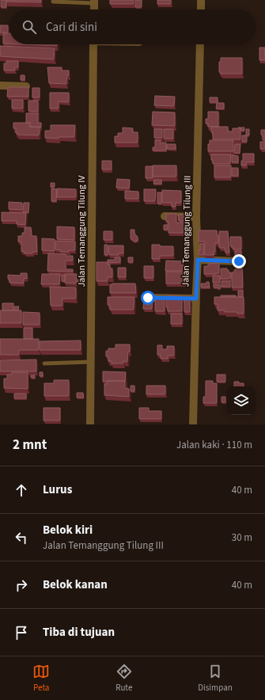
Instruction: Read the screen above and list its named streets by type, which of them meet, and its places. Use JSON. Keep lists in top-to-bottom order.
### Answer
{
  "streets": {
    "street": ["Jalan Temanggung Tilung IV", "Jalan Temanggung Tilung III"]
  },
  "page": {
    "search": "Cari di sini",
    "heading": ["2 mnt", "Jalan kaki · 110 m"],
    "list": [
      ["Lurus", "40 m"],
      ["Belok kiri", "Jalan Temanggung Tilung III", "30 m"],
      ["Belok kanan", "40 m"],
      "Tiba di tujuan"
    ],
    "nav": ["Peta", "Rute", "Disimpan"]
  }
}
